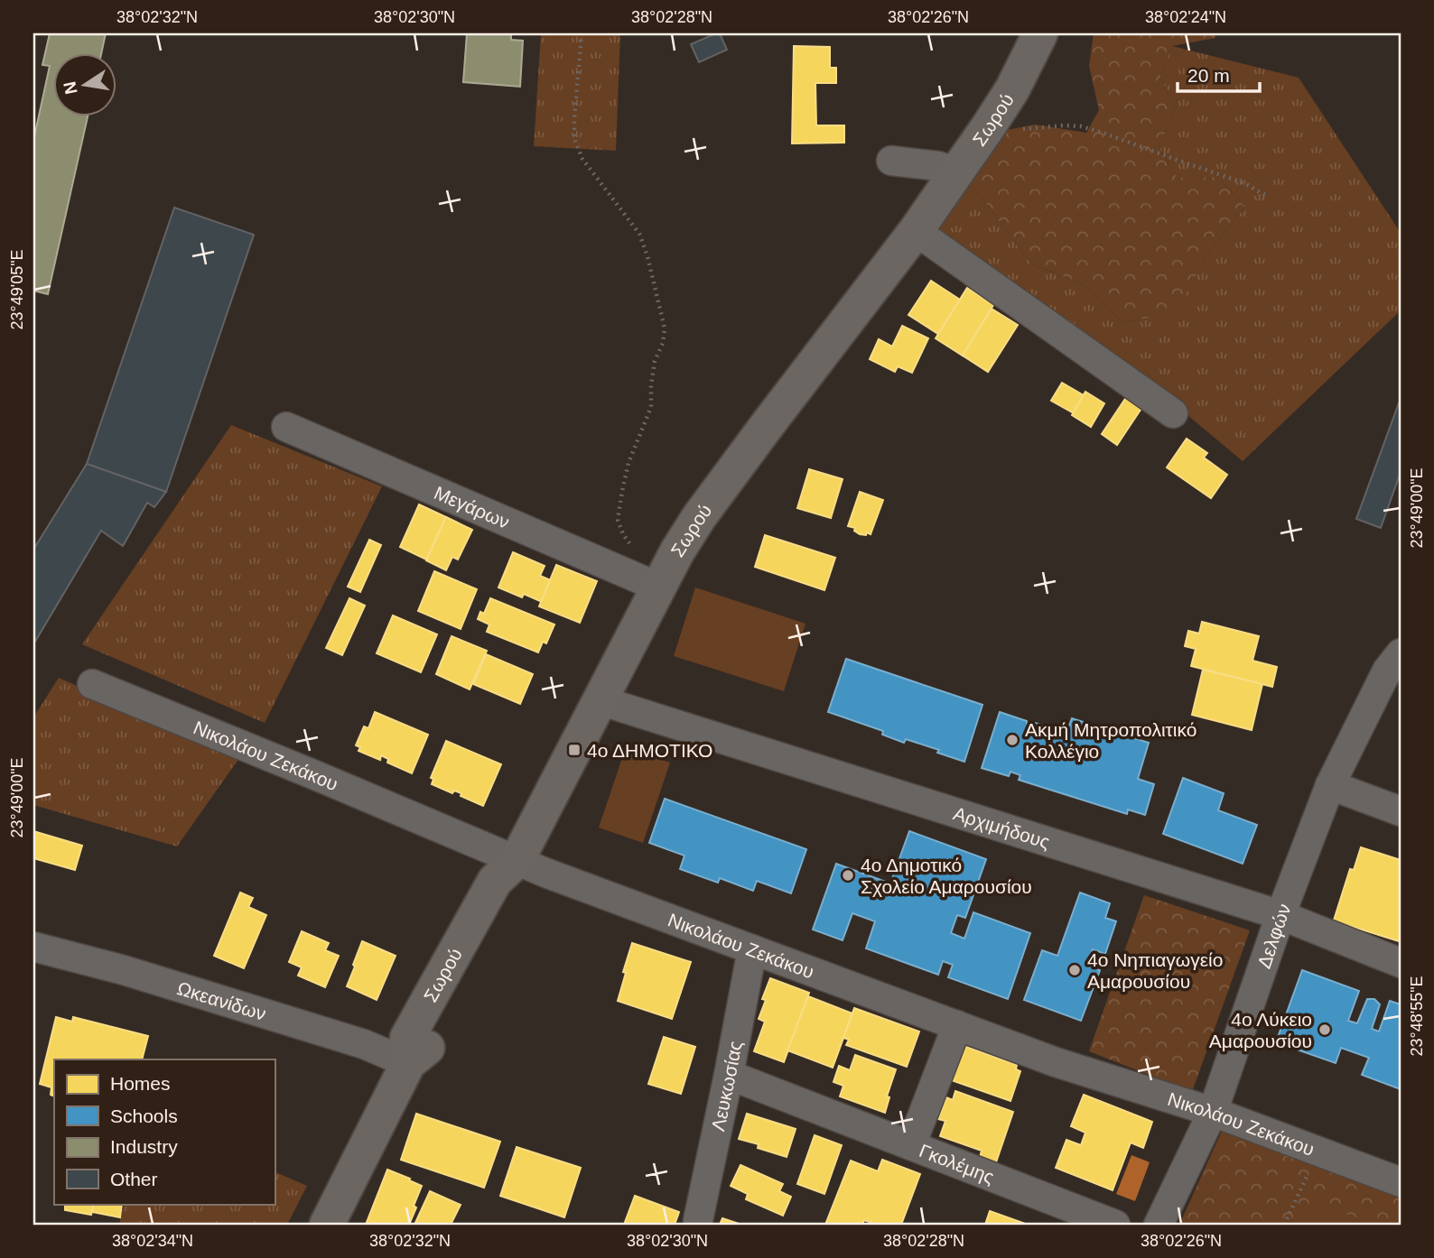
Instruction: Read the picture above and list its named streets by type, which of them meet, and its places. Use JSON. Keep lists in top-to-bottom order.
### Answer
{
  "streets": {
    "street": [
      "Σωρού",
      "Μεγάρων",
      "Νικολάου Ζεκάκου",
      "Αρχιμήδους",
      "Δελφών",
      "Ωκεανίδων",
      "Λευκωσίας",
      "Γκολέμης"
    ]
  },
  "crossings": [
    ["Σωρού", "Μεγάρων"],
    ["Σωρού", "Νικολάου Ζεκάκου"],
    ["Σωρού", "Αρχιμήδους"],
    ["Σωρού", "Ωκεανίδων"],
    ["Νικολάου Ζεκάκου", "Δελφών"],
    ["Νικολάου Ζεκάκου", "Λευκωσίας"],
    ["Αρχιμήδους", "Δελφών"],
    ["Λευκωσίας", "Γκολέμης"]
  ],
  "places": {
    "other": [
      "Ακμή Μητροπολιτικό Κολλέγιο",
      "4ο Δημοτικό Σχολείο Αμαρουσίου",
      "4ο Νηπιαγωγείο Αμαρουσίου",
      "4ο Λύκειο Αμαρουσίου"
    ],
    "transit": ["4ο ΔΗΜΟΤΙΚΟ"]
  },
  "legend": [
    "Homes",
    "Schools",
    "Industry",
    "Other"
  ],
  "scale_bar": "20 m",
  "north": "left",
  "coordinates": [
    "38°02'32\"N",
    "38°02'30\"N",
    "38°02'28\"N",
    "38°02'26\"N",
    "38°02'24\"N",
    "23°49'05\"E",
    "23°49'00\"E",
    "23°48'55\"E",
    "38°02'34\"N"
  ]
}
